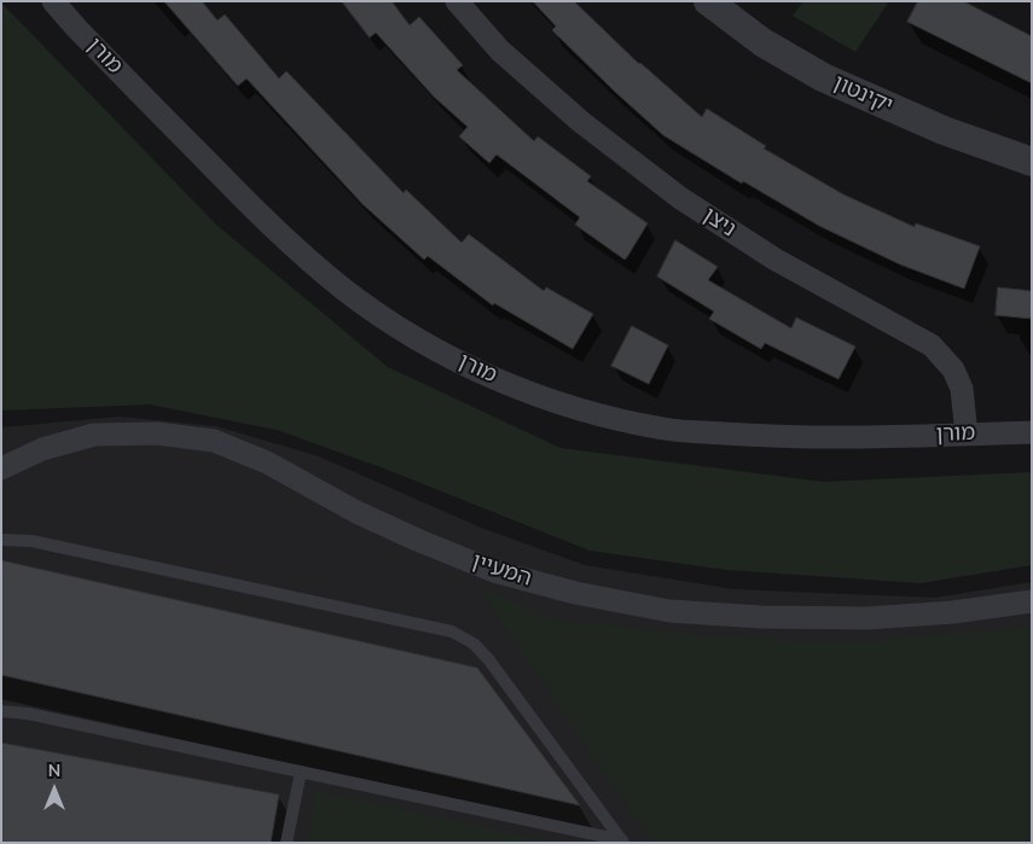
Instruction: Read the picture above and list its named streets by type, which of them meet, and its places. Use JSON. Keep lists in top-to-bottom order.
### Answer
{
  "streets": {
    "street": [
      "מורן",
      "יקינטון",
      "ניצן",
      "המעיין"
    ]
  },
  "crossings": [
    ["מורן", "ניצן"]
  ],
  "north": "top"
}
